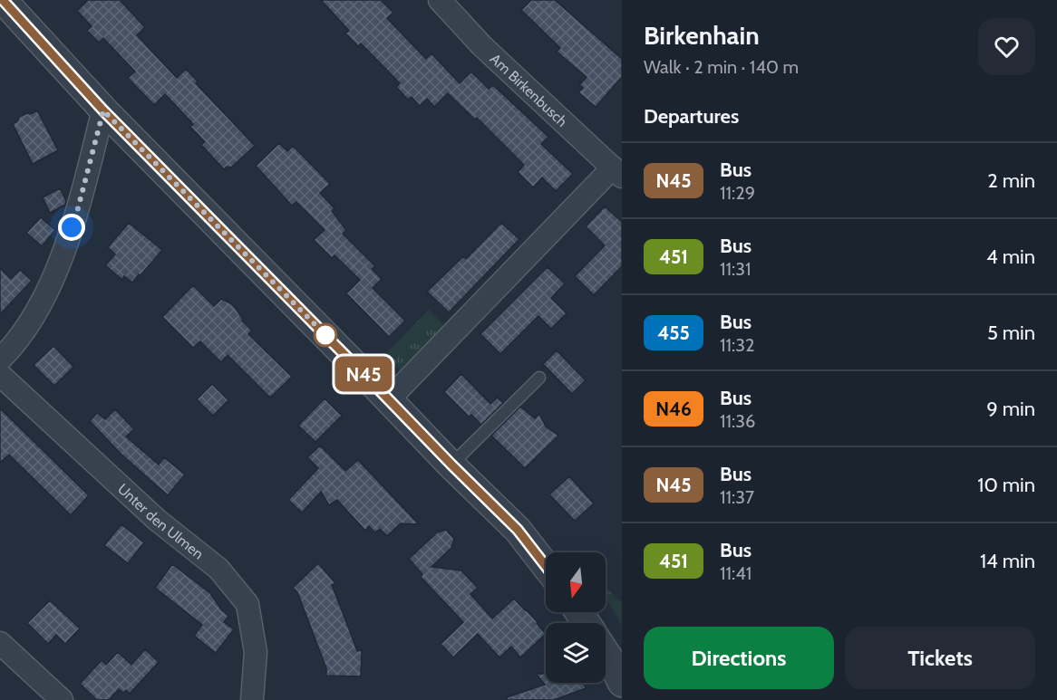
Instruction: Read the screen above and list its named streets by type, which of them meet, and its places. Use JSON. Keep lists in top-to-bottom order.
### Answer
{
  "streets": {
    "street": ["Am Birkenbusch", "Unter den Ulmen"]
  },
  "lines": ["bus line N45"],
  "north": "bottom",
  "page": {
    "on_map": "N45",
    "heading": [
      ["Birkenhain", "Walk · 2 min · 140 m"],
      "Departures"
    ],
    "list": [
      {
        "mark": "N45",
        "name": "Bus",
        "note": "11:29",
        "value": "2 min"
      },
      {
        "mark": "451",
        "name": "Bus",
        "note": "11:31",
        "value": "4 min"
      },
      {
        "mark": "455",
        "name": "Bus",
        "note": "11:32",
        "value": "5 min"
      },
      {
        "mark": "N46",
        "name": "Bus",
        "note": "11:36",
        "value": "9 min"
      },
      {
        "mark": "N45",
        "name": "Bus",
        "note": "11:37",
        "value": "10 min"
      },
      {
        "mark": "451",
        "name": "Bus",
        "note": "11:41",
        "value": "14 min"
      }
    ],
    "buttons": ["Directions", "Tickets"]
  }
}
